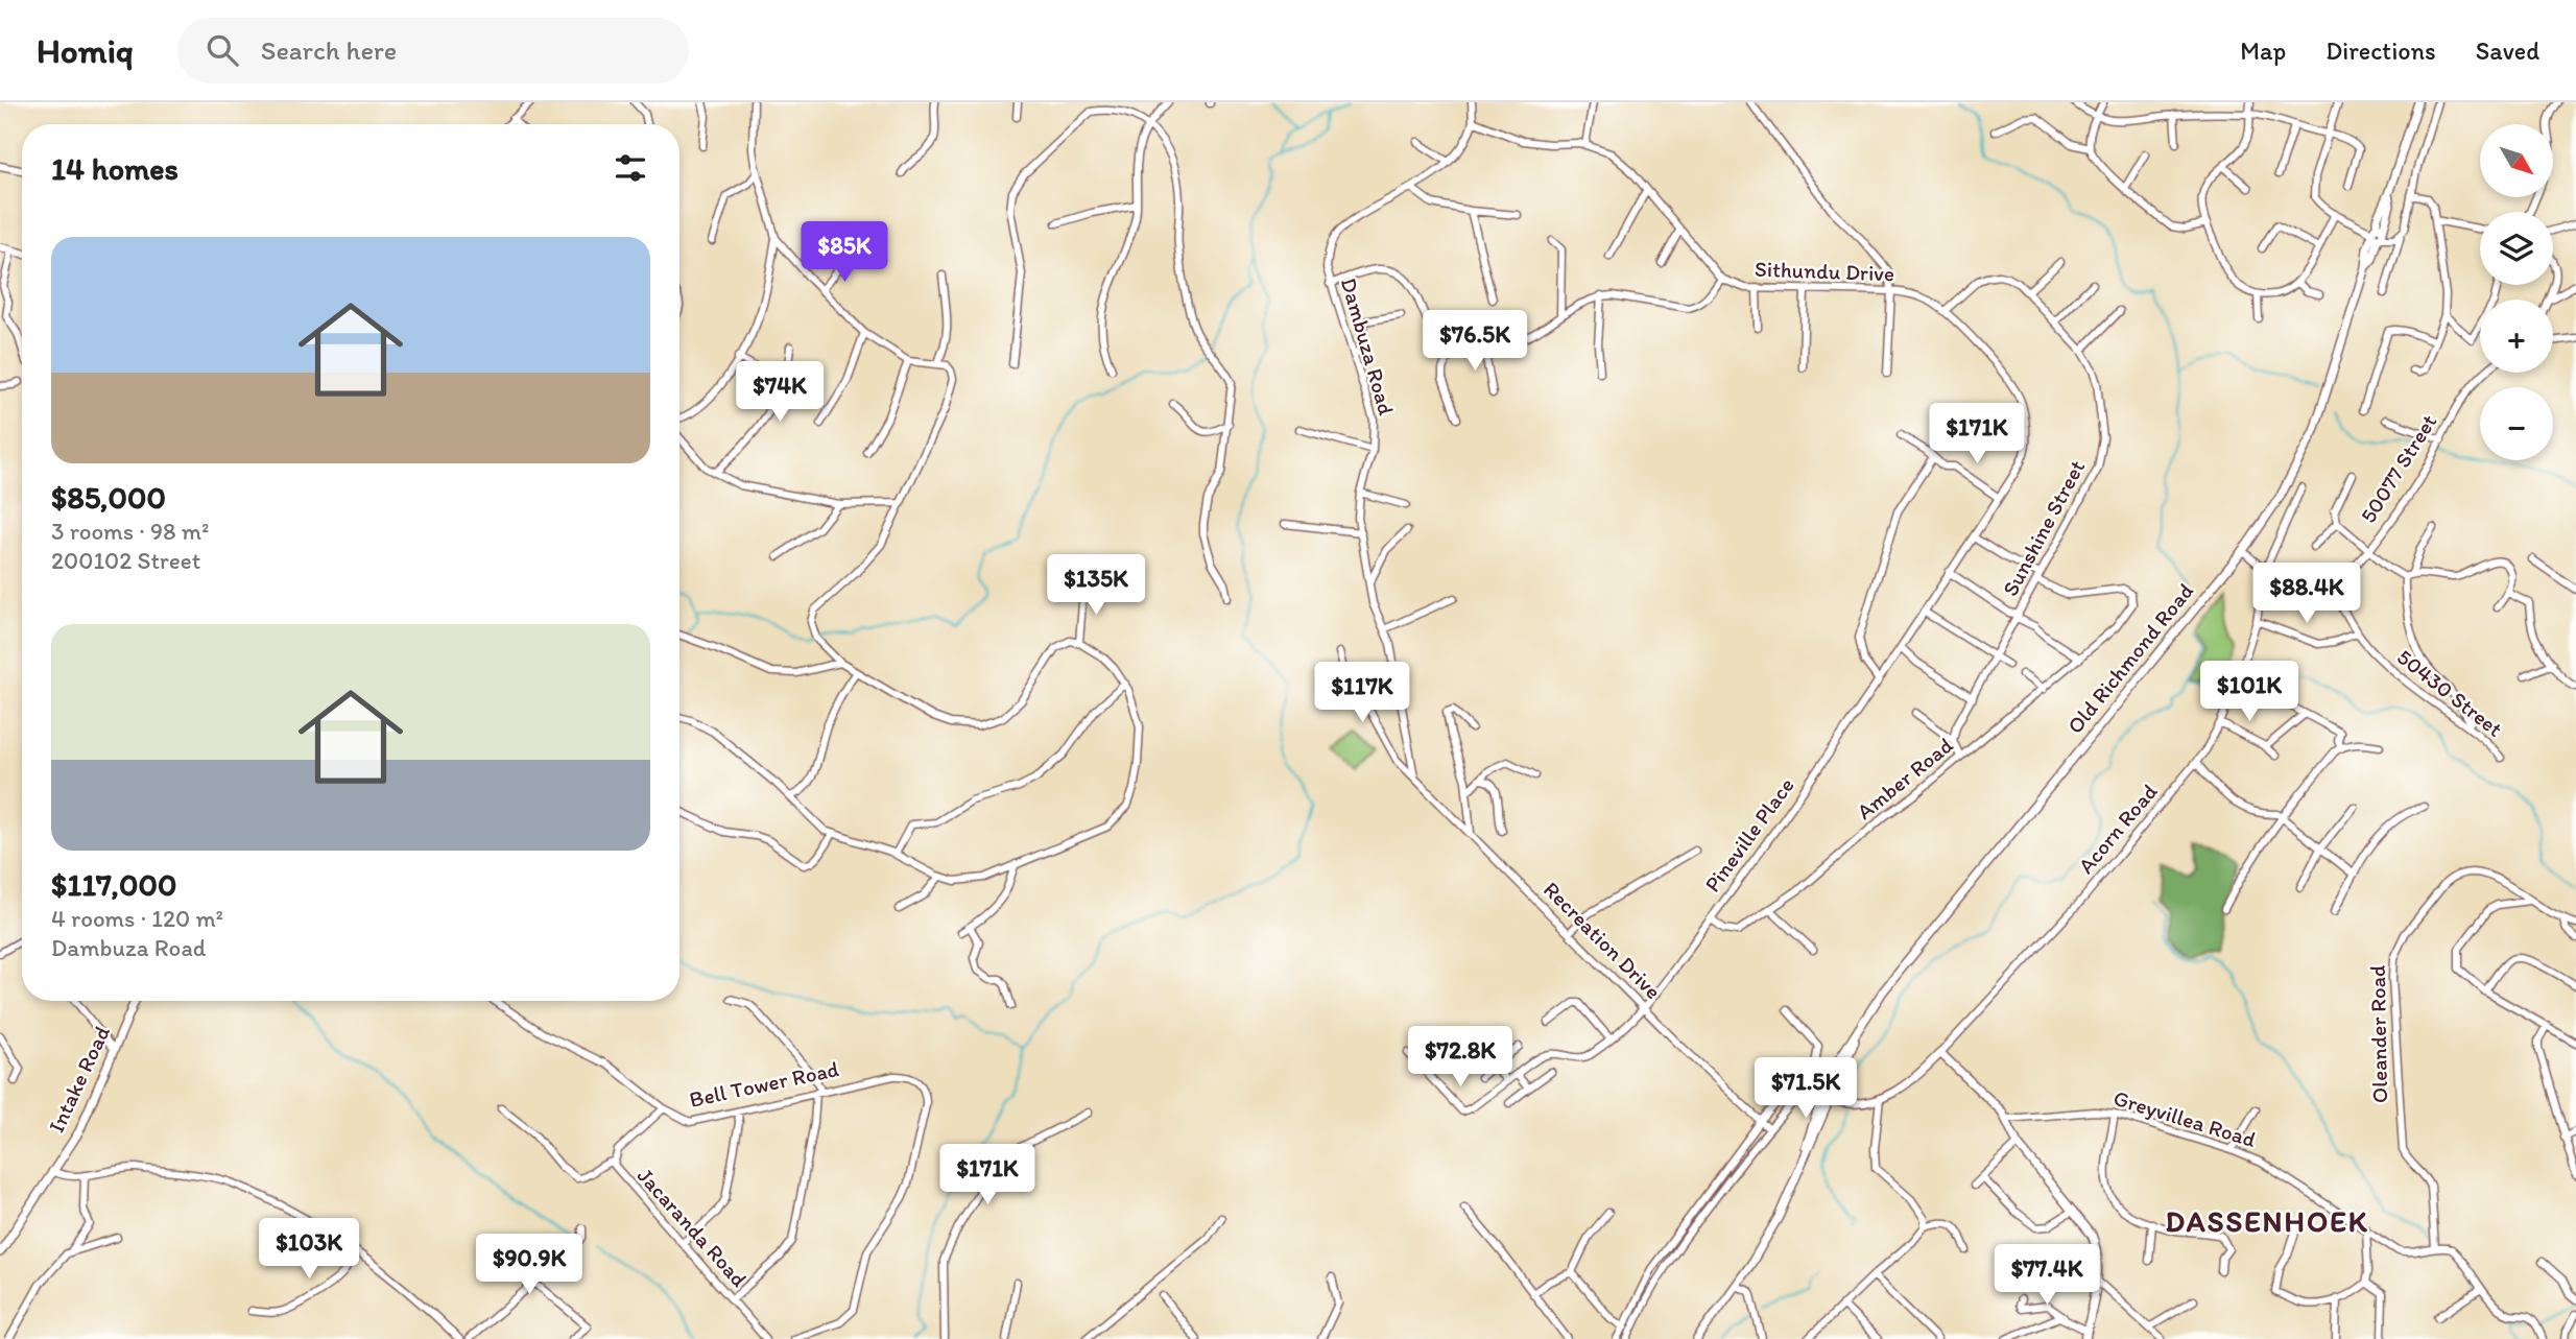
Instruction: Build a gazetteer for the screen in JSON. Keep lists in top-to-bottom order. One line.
{"streets":{"street":["Sithundu Drive","Dambuza Road","50077 Street","Sunshine Street","Old Richmond Road","50430 Street","Amber Road","Acorn Road","Pineville Place","Recreation Drive","Oleander Road","Intake Road","Bell Tower Road","Greyvillea Road","Jacaranda Road"]},"crossings":[["Sithundu Drive","Dambuza Road"],["Sithundu Drive","Sunshine Street"],["Sithundu Drive","Pineville Place"],["Dambuza Road","Recreation Drive"],["50077 Street","50430 Street"],["Sunshine Street","Amber Road"],["Old Richmond Road","Acorn Road"],["Amber Road","Pineville Place"],["Pineville Place","Recreation Drive"],["Oleander Road","Greyvillea Road"],["Bell Tower Road","Jacaranda Road"]],"districts":["DASSENHOEK"],"north":"bottom right","page":{"header":"Homiq","search":"Search here","nav":["Map","Directions","Saved"],"map_buttons":["+","−"],"heading":"14 homes","list":[{"name":"$85,000","note":"3 rooms · 98 m² · 200102 Street"},{"name":"$117,000","note":"4 rooms · 120 m² · Dambuza Road"}],"price":["$85K","$76.5K","$74K","$171K","$135K","$88.4K","$101K","$117K","$72.8K","$71.5K","$171K","$103K","$90.9K","$77.4K"]}}
